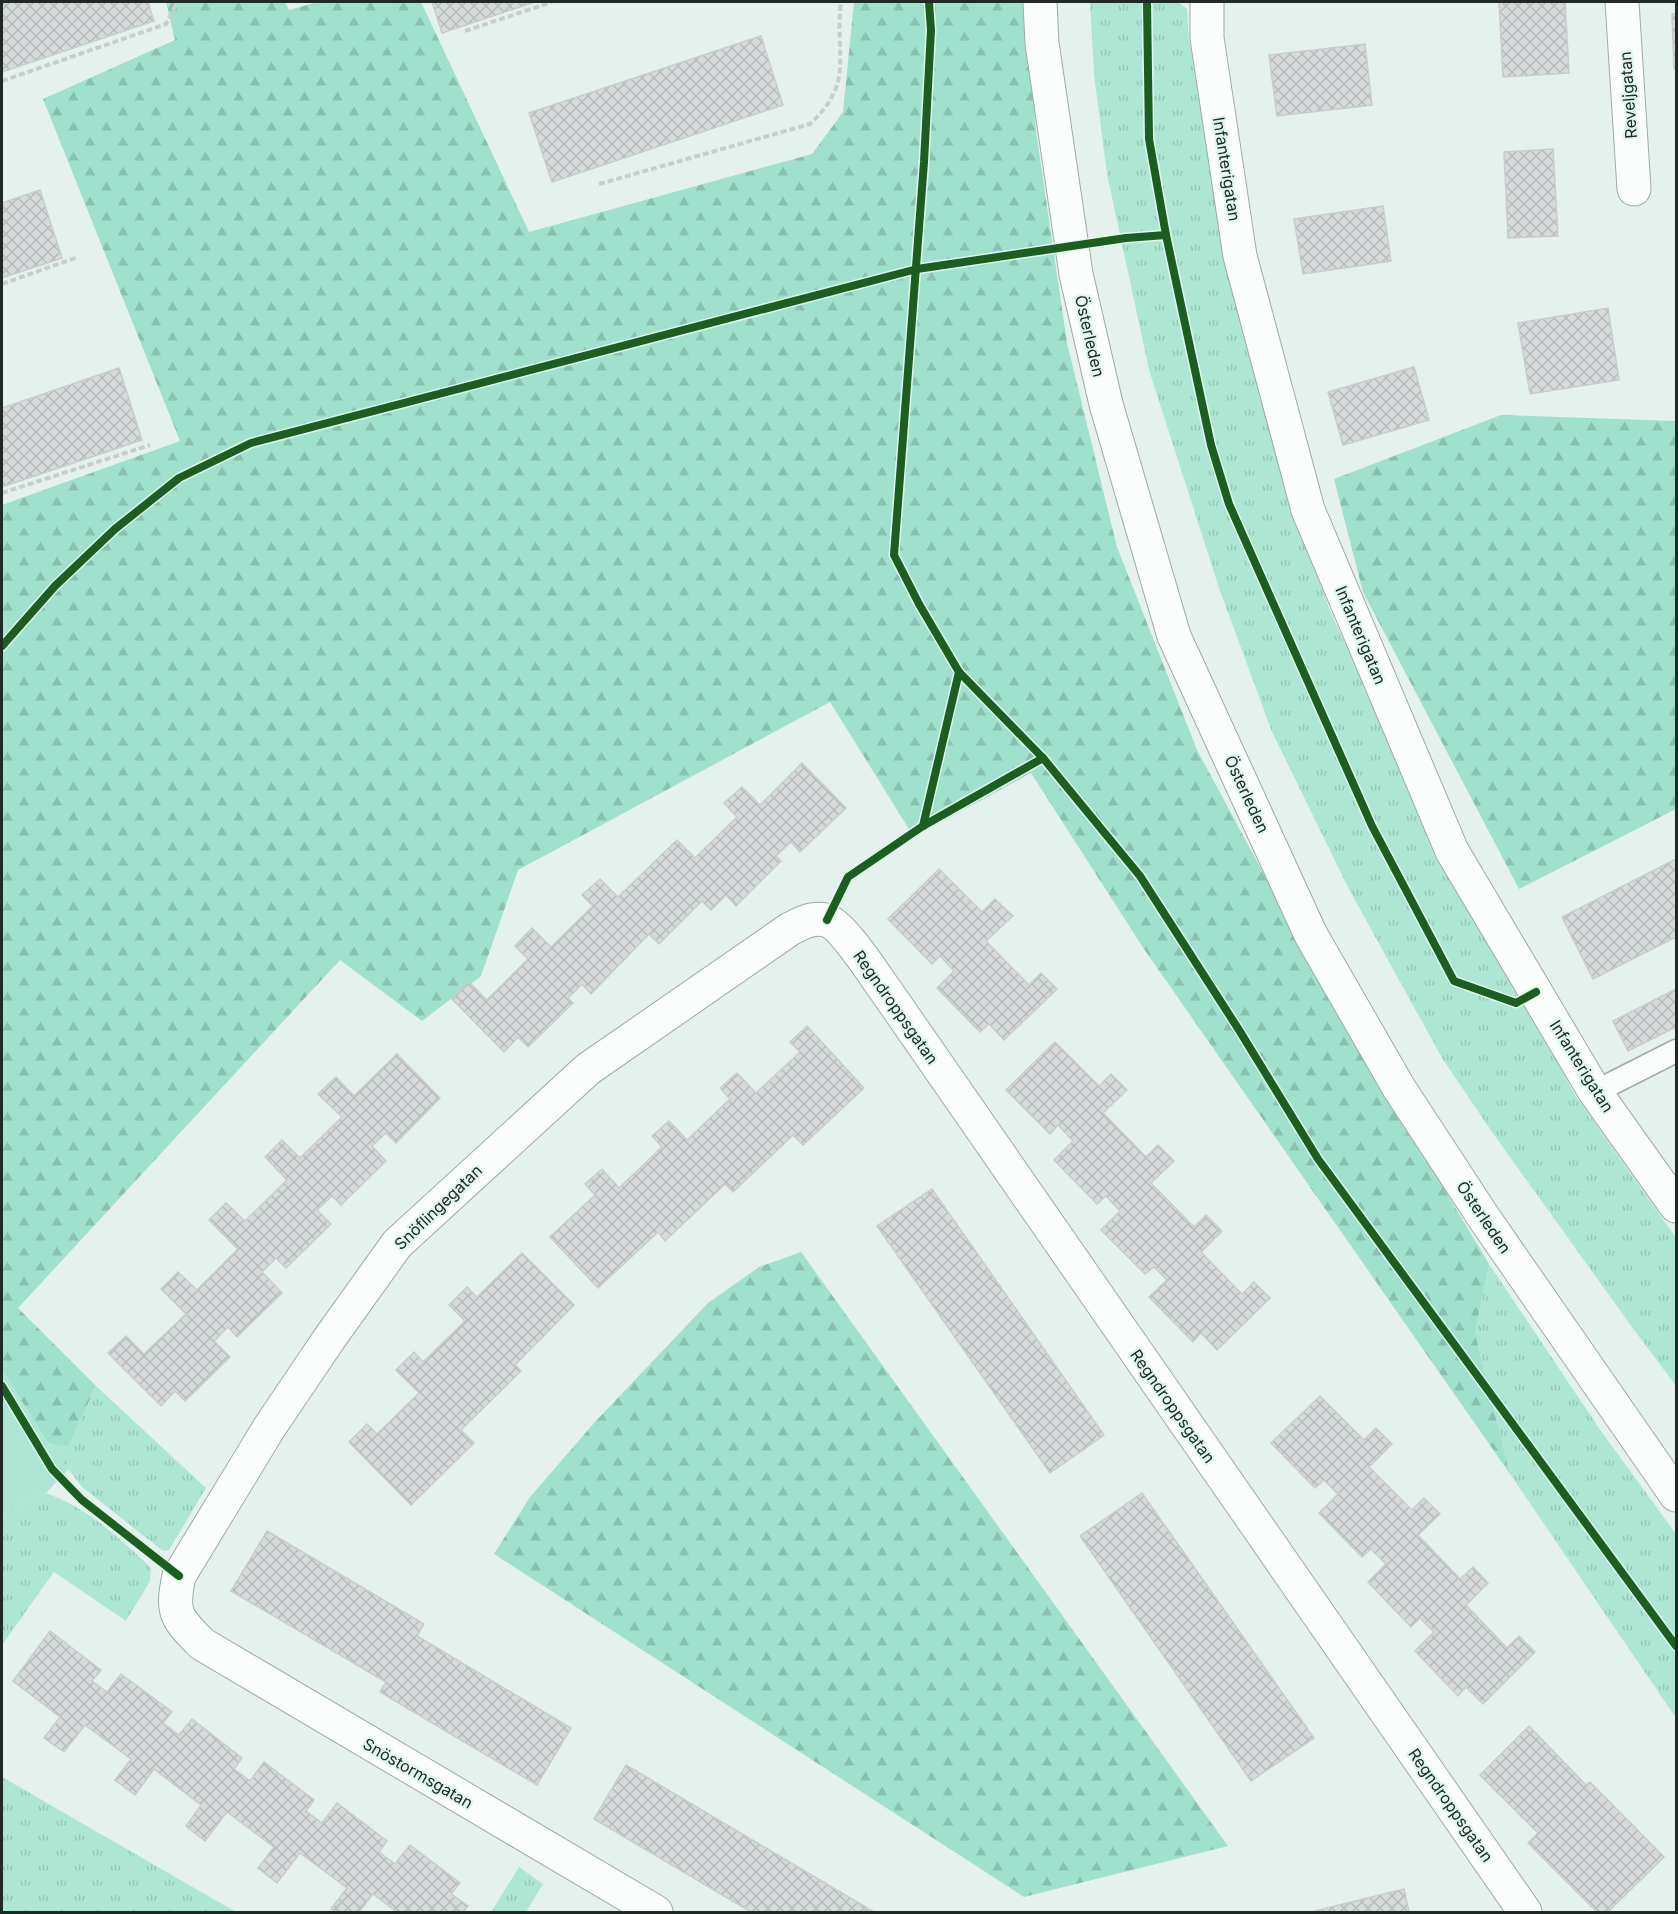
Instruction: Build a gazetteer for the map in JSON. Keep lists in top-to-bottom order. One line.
{"streets":{"street":["Reveljgatan","Infanterigatan","Österleden","Regndroppsgatan","Snöflingegatan","Snöstormsgatan"]},"crossings":[["Regndroppsgatan","Snöflingegatan"],["Snöflingegatan","Snöstormsgatan"]]}
